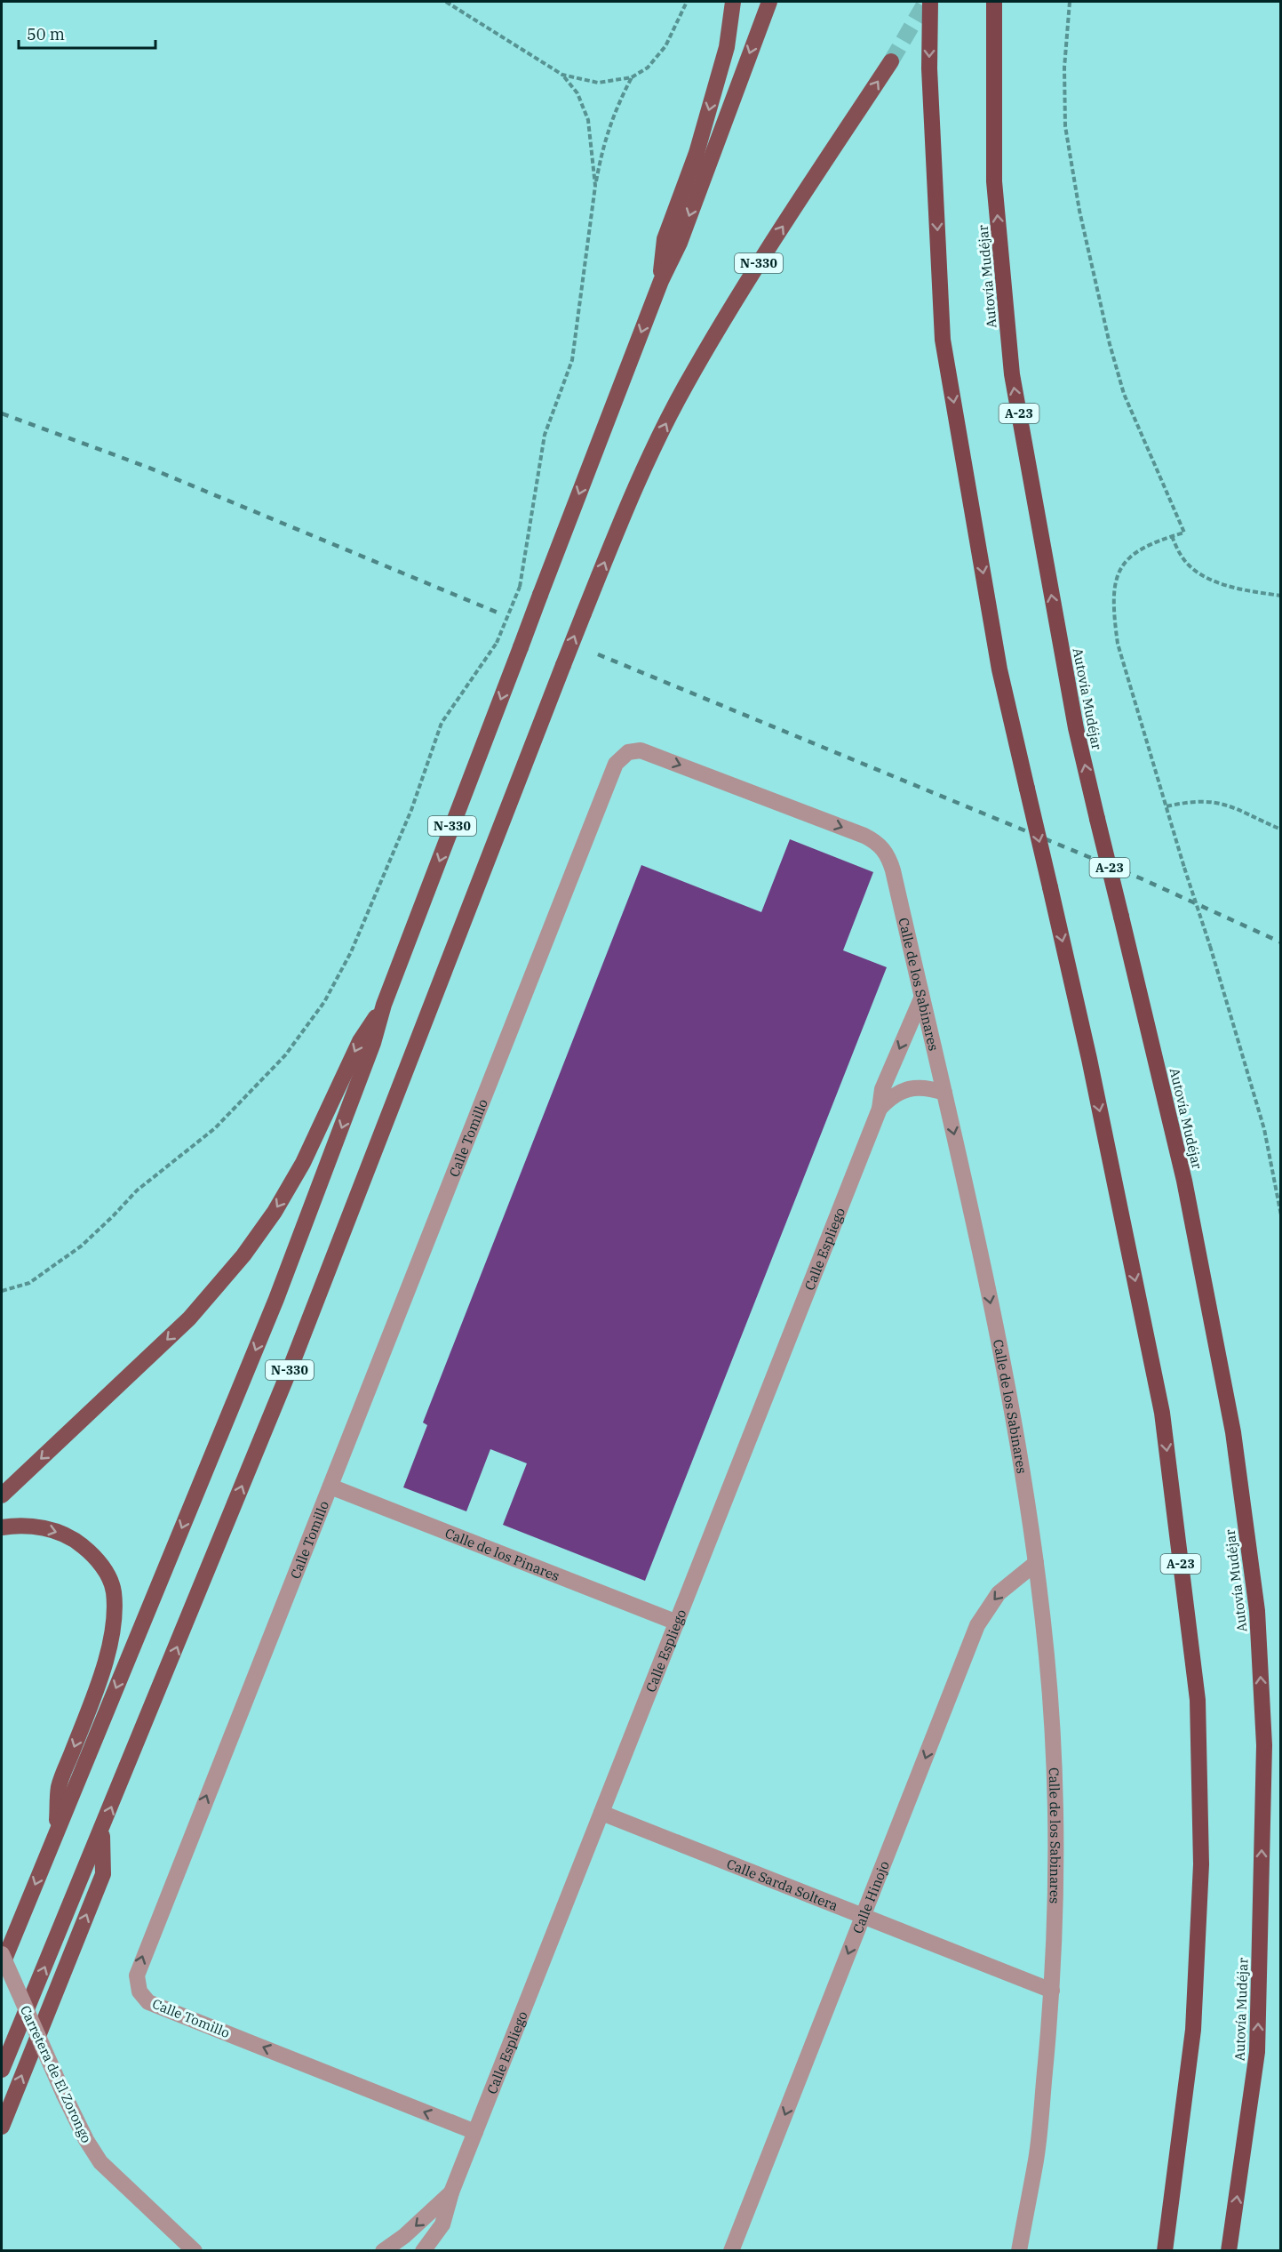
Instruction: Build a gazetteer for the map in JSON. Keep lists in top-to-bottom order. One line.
{"streets":{"highway":["N-330","Autovía Mudéjar","A-23"],"street":["Calle de los Sabinares","Calle Tomillo","Calle Espliego","Calle de los Pinares","Calle Sarda Soltera","Calle Hinojo","Carretera de El Zorongo"]},"crossings":[["Calle de los Sabinares","Calle Tomillo"],["Calle de los Sabinares","Calle Espliego"],["Calle de los Sabinares","Calle Sarda Soltera"],["Calle de los Sabinares","Calle Hinojo"],["Calle Tomillo","Calle Espliego"],["Calle Tomillo","Calle de los Pinares"],["Calle Espliego","Calle de los Pinares"],["Calle Espliego","Calle Sarda Soltera"],["Calle Sarda Soltera","Calle Hinojo"]],"one_way":["Calle de los Sabinares","Calle Hinojo"],"scale_bar":"50 m"}
